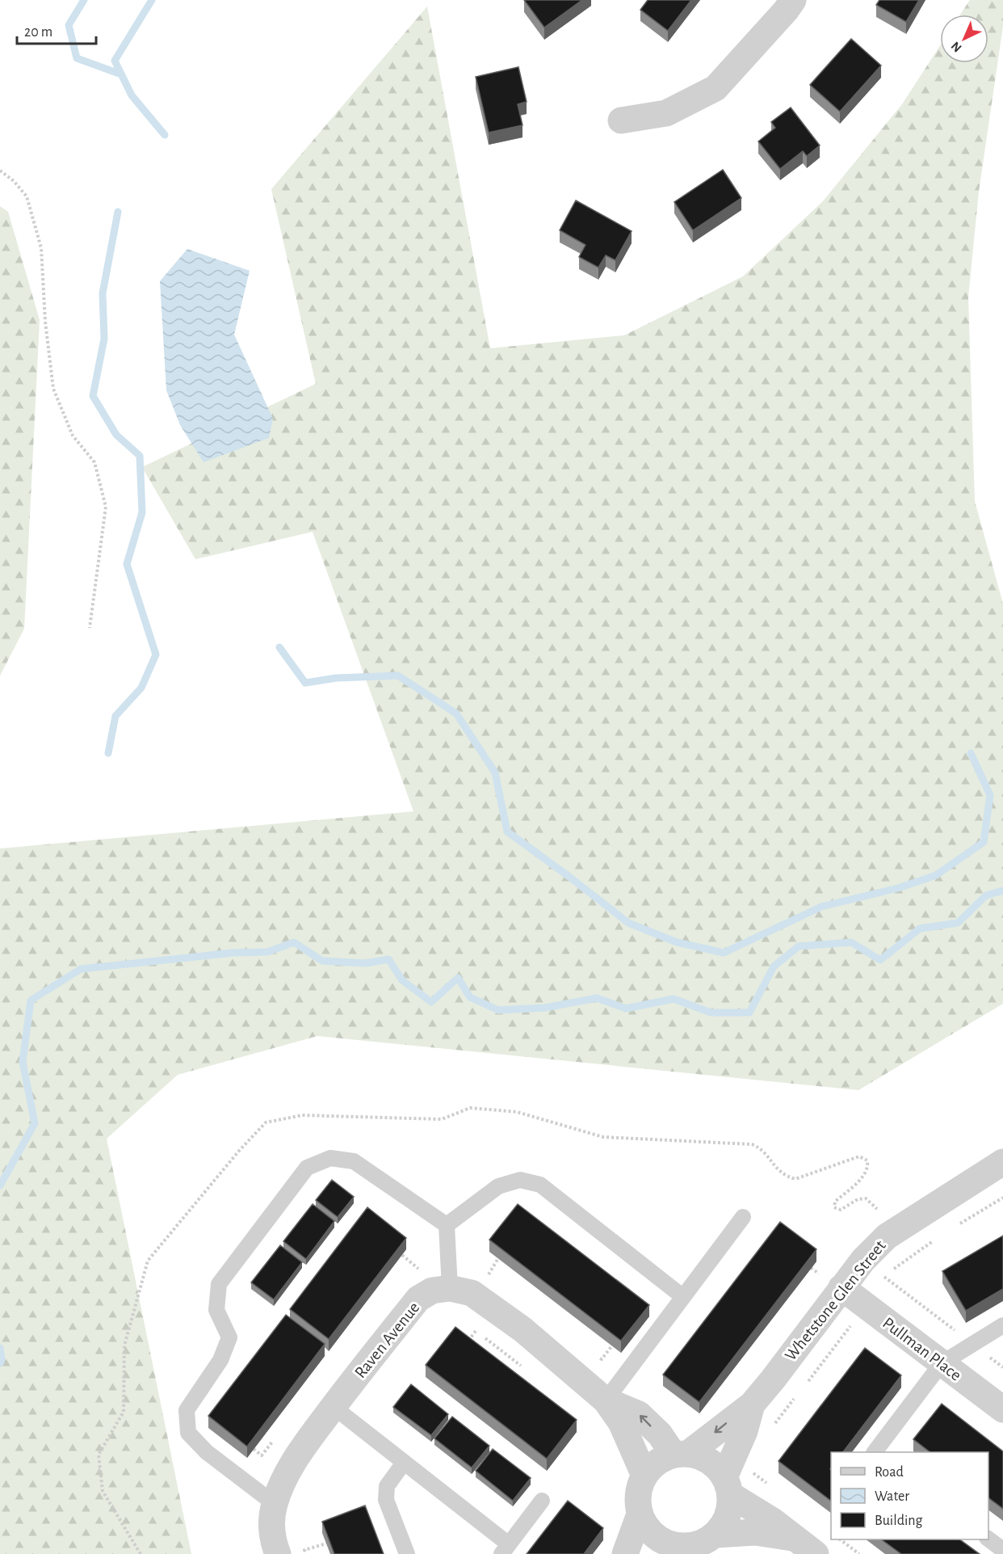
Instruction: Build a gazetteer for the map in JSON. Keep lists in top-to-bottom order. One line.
{"streets":{"street":["Whetstone Glen Street","Raven Avenue","Pullman Place"]},"crossings":[["Whetstone Glen Street","Raven Avenue"],["Whetstone Glen Street","Pullman Place"]],"legend":["Road","Water","Building"],"scale_bar":"20 m","north":"bottom left"}
